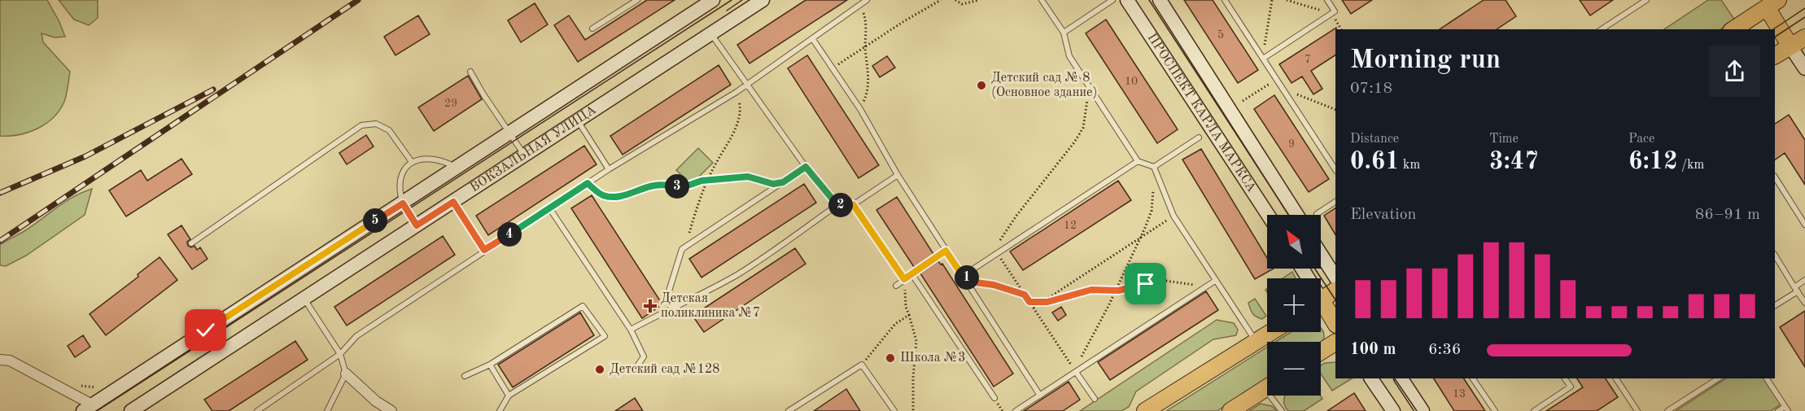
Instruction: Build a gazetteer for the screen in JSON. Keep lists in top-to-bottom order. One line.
{"streets":{"main road":["ПРОСПЕКТ КАРЛА МАРКСА","ВОКЗАЛЬНАЯ УЛИЦА"]},"places":{"other":["Детский сад № 8 (Основное здание)","Школа №3","Детский сад №128"],"health":["Детская поликлиника №7"]},"house_numbers":["5","7","10","29","9","12","13"],"north":"top left","page":{"heading":["Morning run","07:18"],"stats":[["Distance","0.61 km"],["Time","3:47"],["Pace","6:12 /km"]],"pins":["3","2","5","4","1"],"chart":["Elevation","86–91 m"],"map_buttons":["+","−"],"list":[{"name":"100 m","note":"6:36"}]}}
